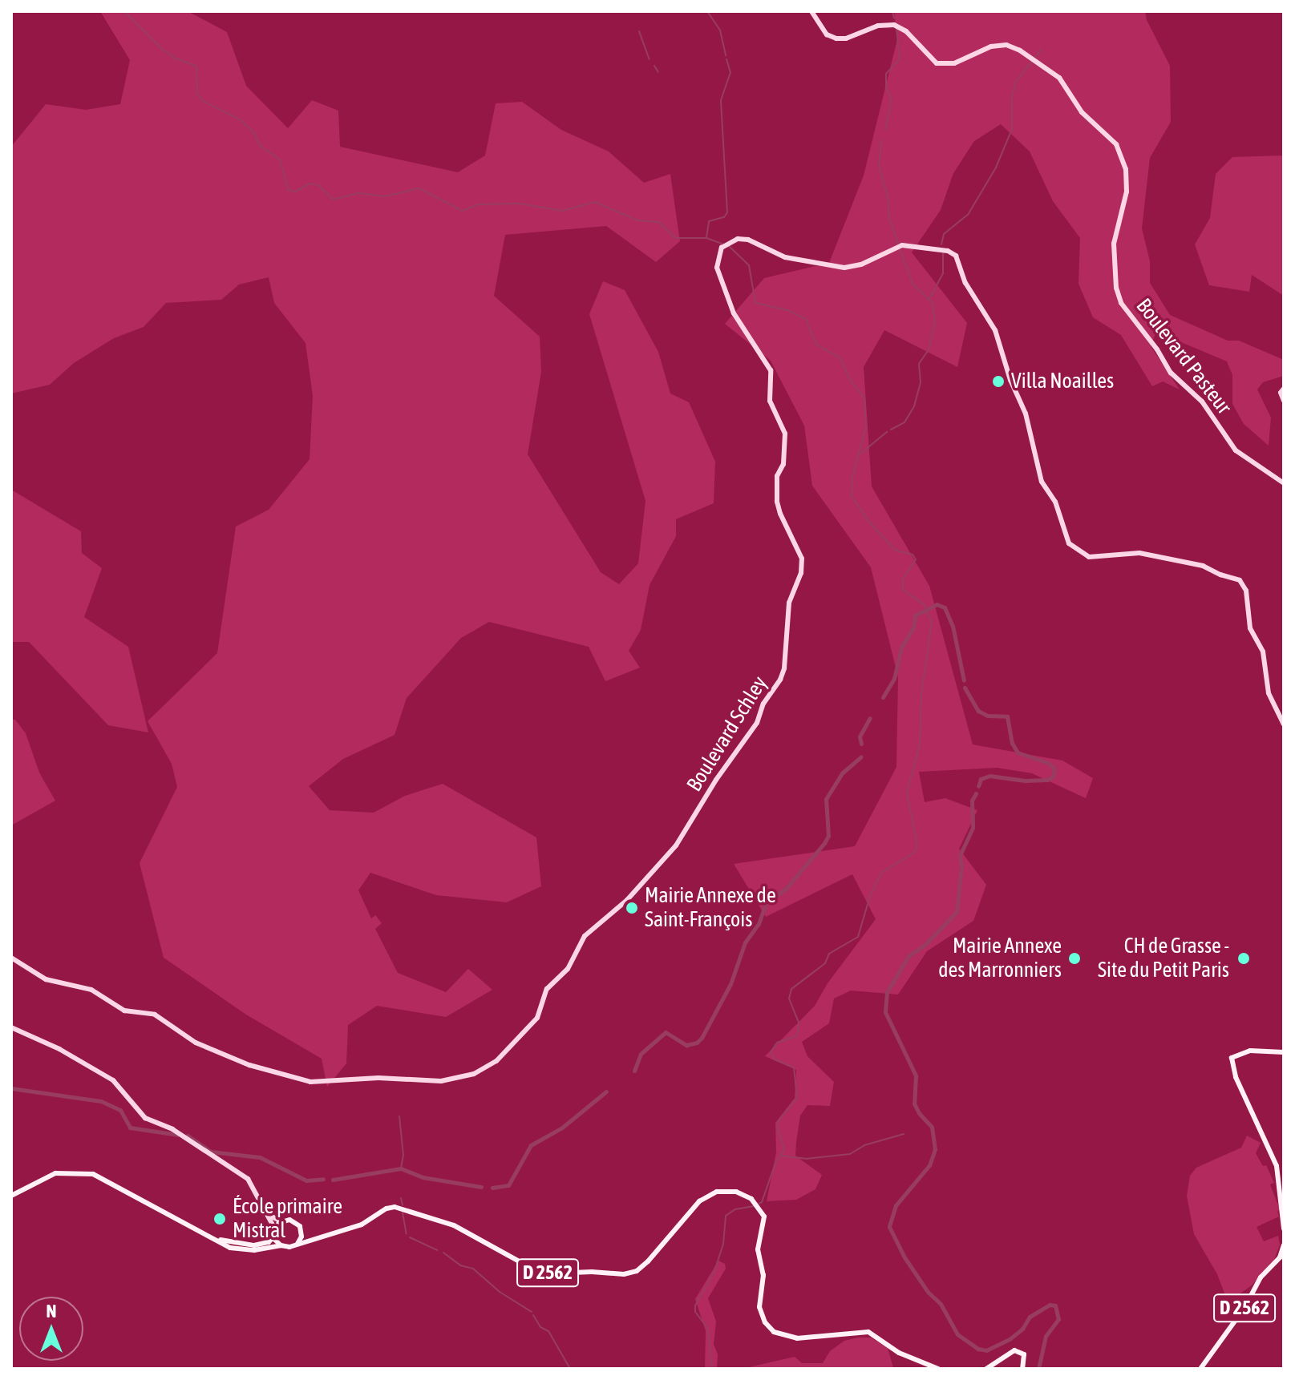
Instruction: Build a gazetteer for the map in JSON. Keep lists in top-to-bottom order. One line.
{"streets":{"main road":["Boulevard Pasteur","Boulevard Schley","D 2562"]},"places":["Villa Noailles","Mairie Annexe de Saint-François","Mairie Annexe des Marronniers","CH de Grasse - Site du Petit Paris","École primaire Mistral"],"north":"top"}
